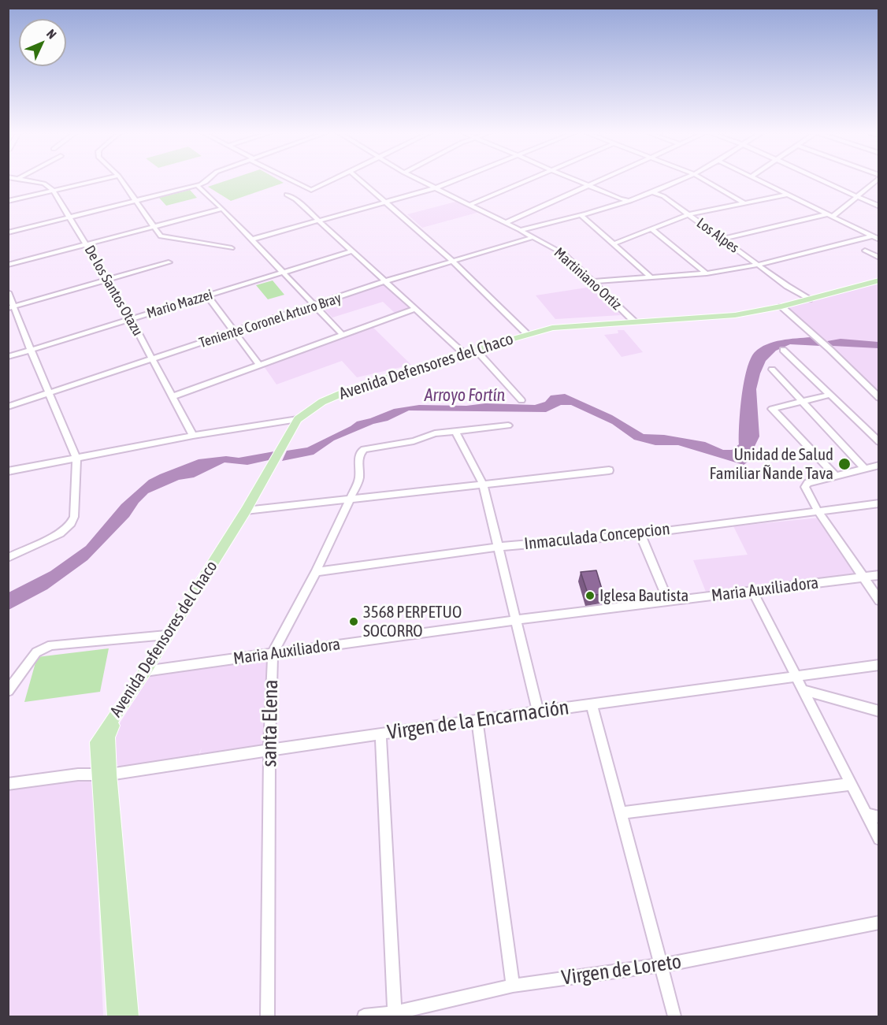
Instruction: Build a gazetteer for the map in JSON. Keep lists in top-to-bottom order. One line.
{"streets":{"main road":["Avenida Defensores del Chaco"],"street":["Los Alpes","Martiniano Ortiz","De los Santos Otazu","Mario Mazzei","Teniente Coronel Arturo Bray","Inmaculada Concepcion","Maria Auxiliadora","Virgen de la Encarnación","santa Elena","Virgen de Loreto"]},"crossings":[["Los Alpes","Avenida Defensores del Chaco"],["Martiniano Ortiz","Teniente Coronel Arturo Bray"],["Martiniano Ortiz","Avenida Defensores del Chaco"],["De los Santos Otazu","Mario Mazzei"],["De los Santos Otazu","Teniente Coronel Arturo Bray"],["Avenida Defensores del Chaco","Maria Auxiliadora"],["Avenida Defensores del Chaco","Virgen de la Encarnación"],["Inmaculada Concepcion","santa Elena"],["Maria Auxiliadora","santa Elena"],["Virgen de la Encarnación","santa Elena"]],"water":["Arroyo Fortín"],"places":["Unidad de Salud Familiar Ñande Tava","Iglesa Bautista","3568 PERPETUO SOCORRO"],"north":"top right"}
